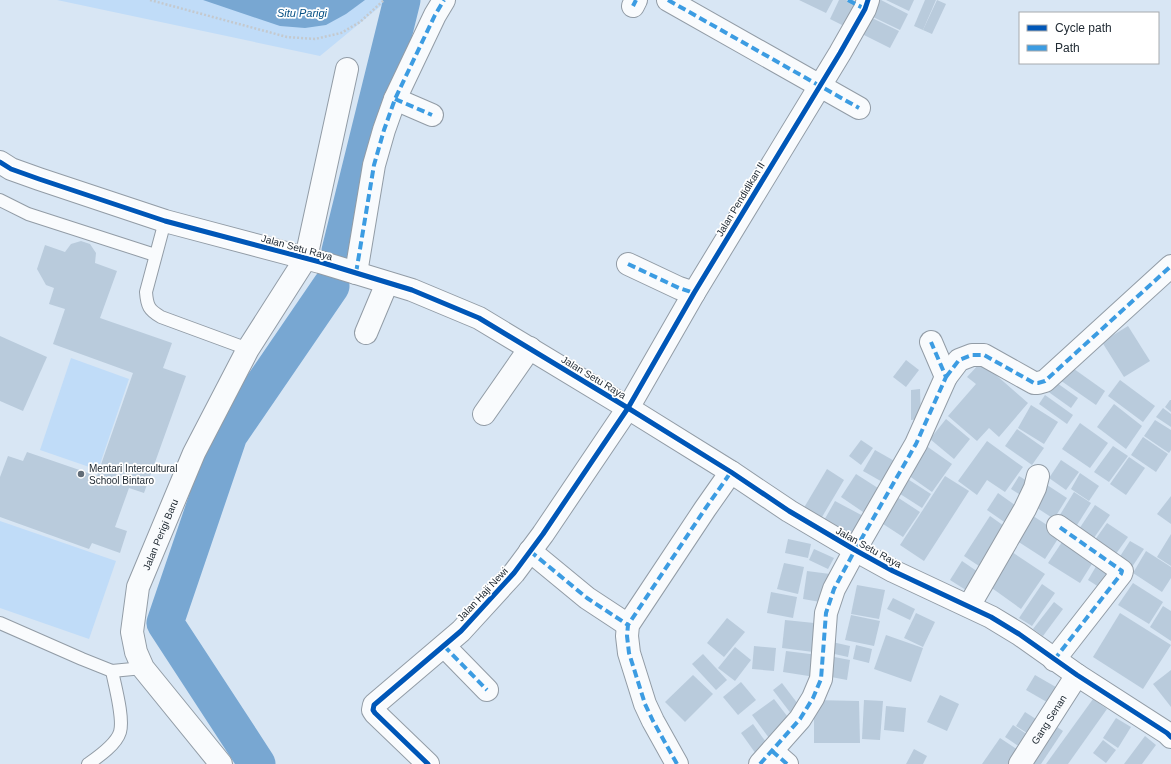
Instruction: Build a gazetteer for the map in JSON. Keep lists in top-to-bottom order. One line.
{"streets":{"street":["Jalan Pendidikan II","Jalan Setu Raya","Jalan Perigi Baru","Jalan Haji Newi","Gang Senan"]},"crossings":[["Jalan Pendidikan II","Jalan Setu Raya"],["Jalan Pendidikan II","Jalan Haji Newi"],["Jalan Setu Raya","Jalan Perigi Baru"],["Jalan Setu Raya","Jalan Haji Newi"],["Jalan Setu Raya","Gang Senan"]],"water":["Situ Parigi"],"places":["Mentari Intercultural School Bintaro"],"legend":["Cycle path","Path"]}
